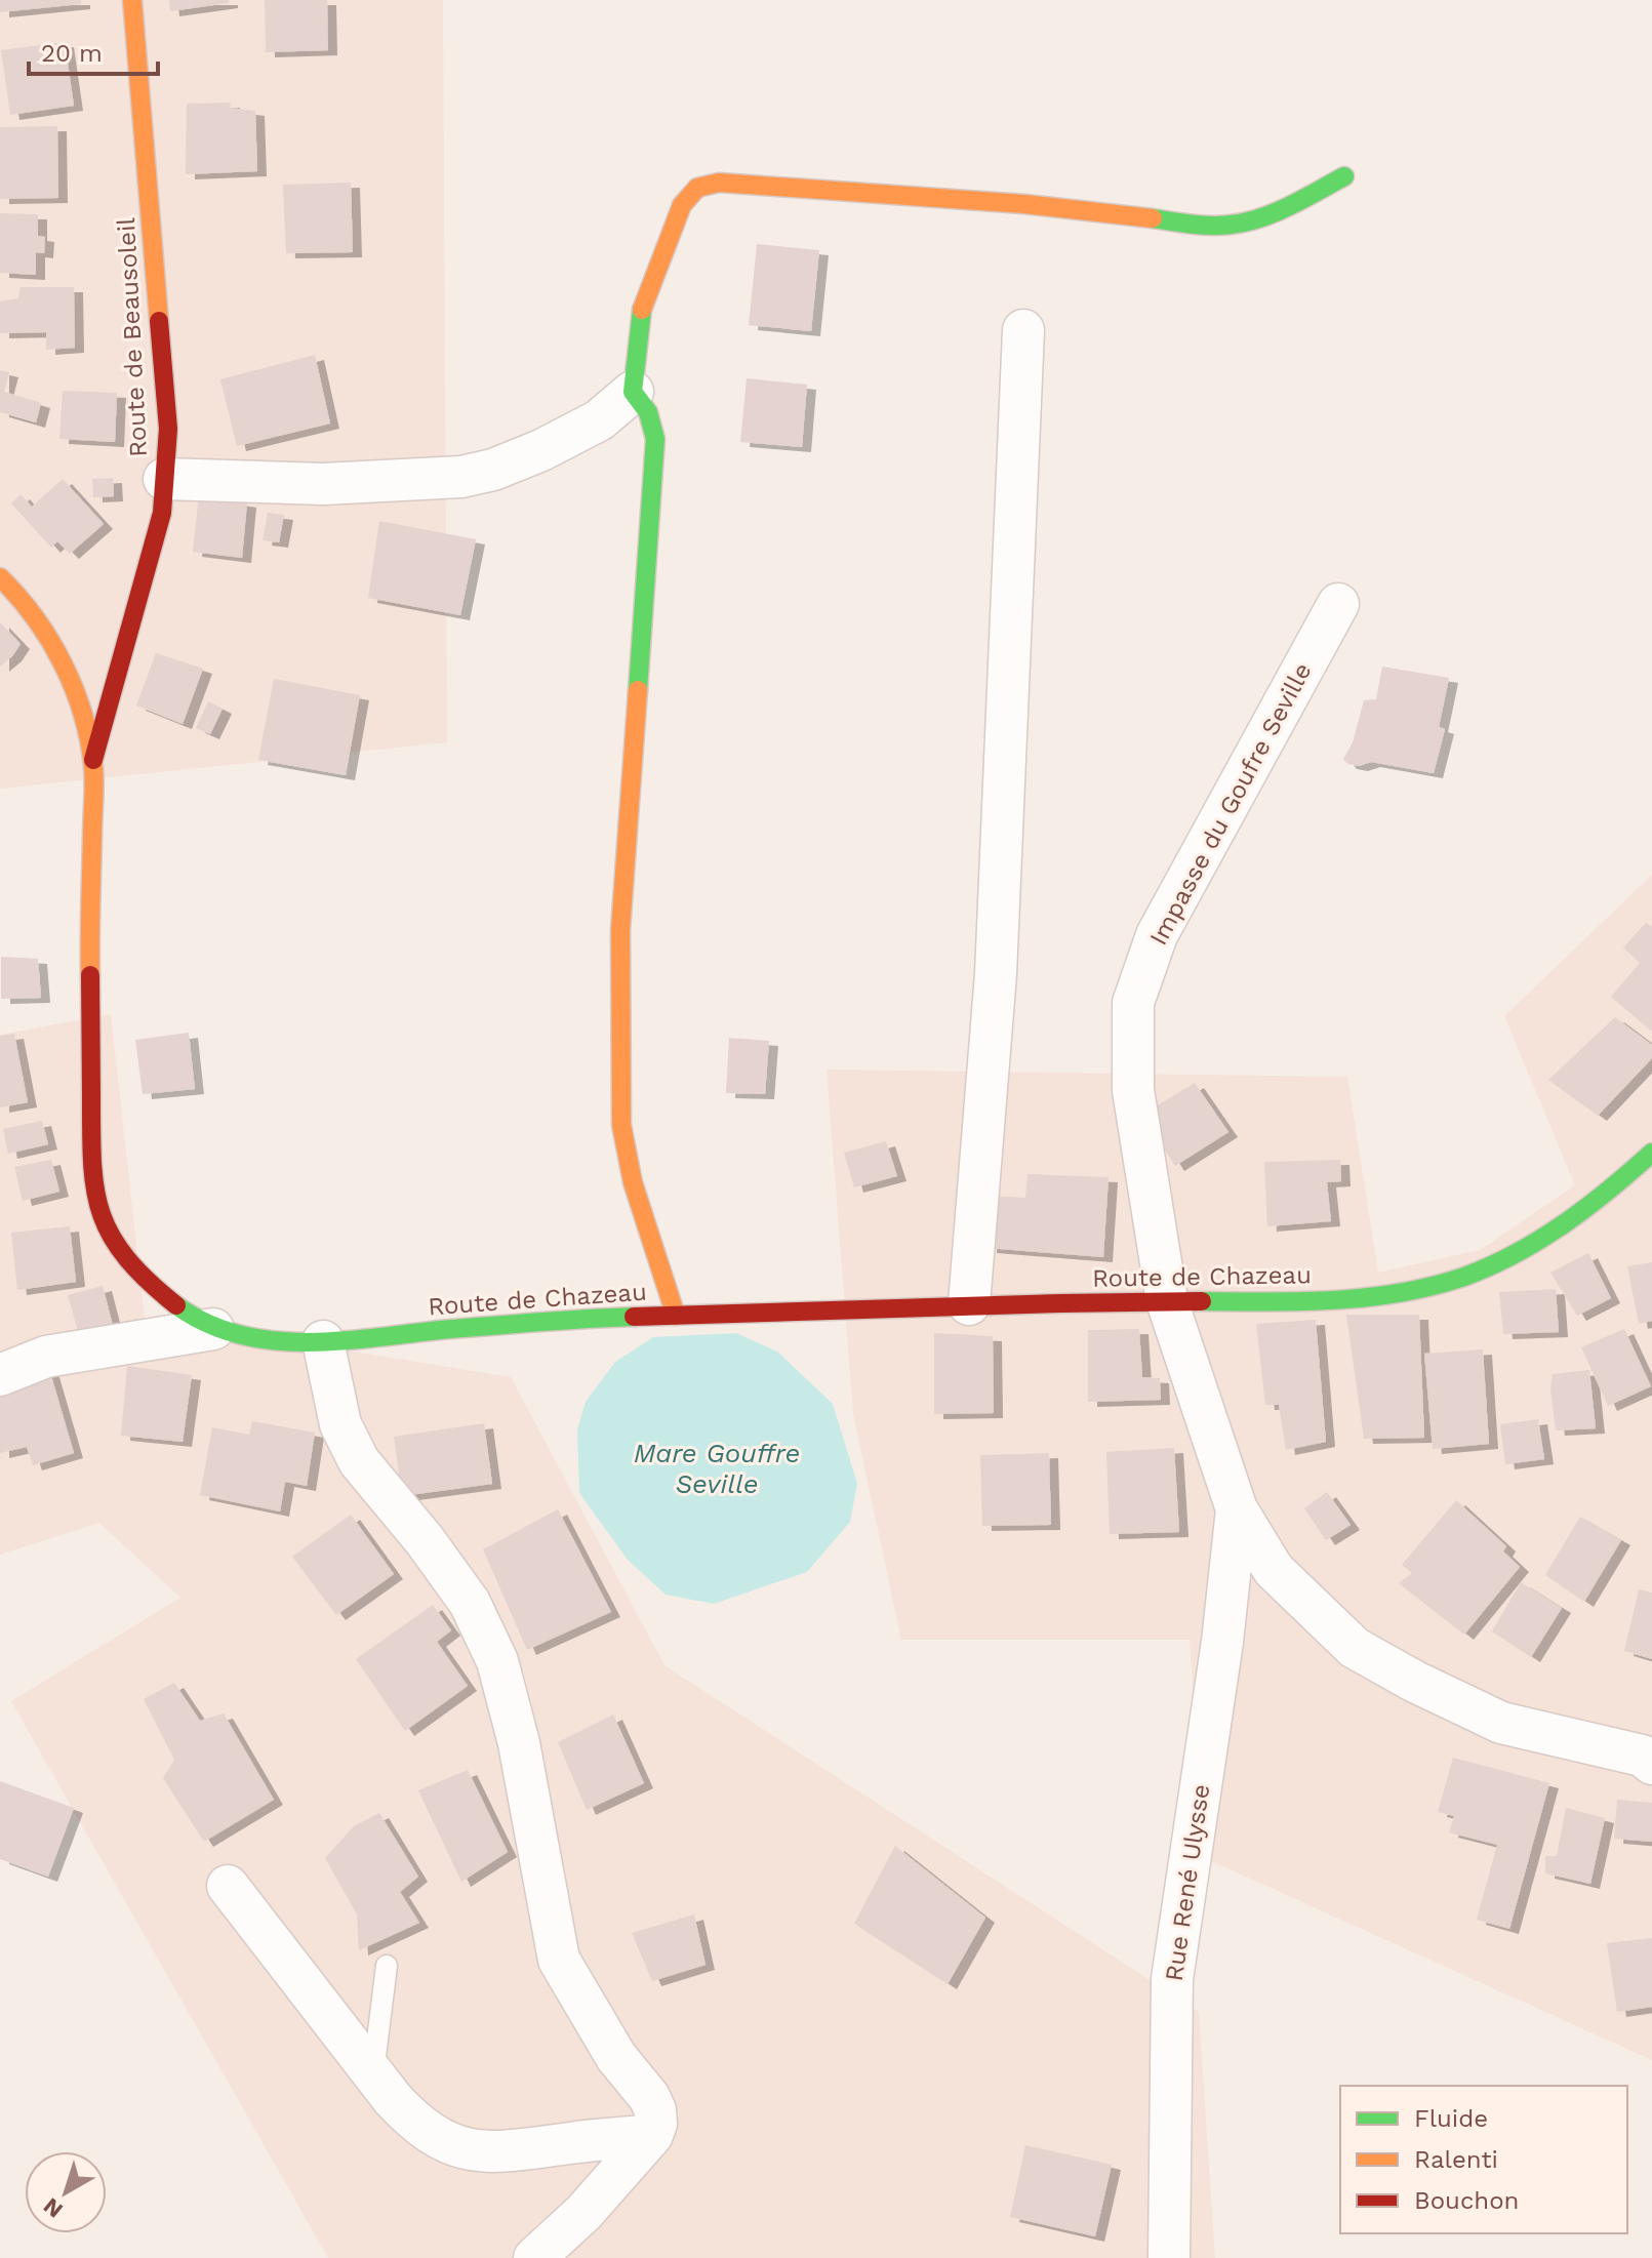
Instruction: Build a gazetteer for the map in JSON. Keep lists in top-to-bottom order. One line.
{"streets":{"street":["Route de Beausoleil","Impasse du Goufre Seville","Route de Chazeau","Rue René Ulysse"]},"crossings":[["Route de Beausoleil","Route de Chazeau"],["Impasse du Goufre Seville","Route de Chazeau"],["Impasse du Goufre Seville","Rue René Ulysse"]],"water":["Mare Gouffre Seville"],"legend":["Fluide","Ralenti","Bouchon"],"scale_bar":"20 m","north":"bottom left"}
